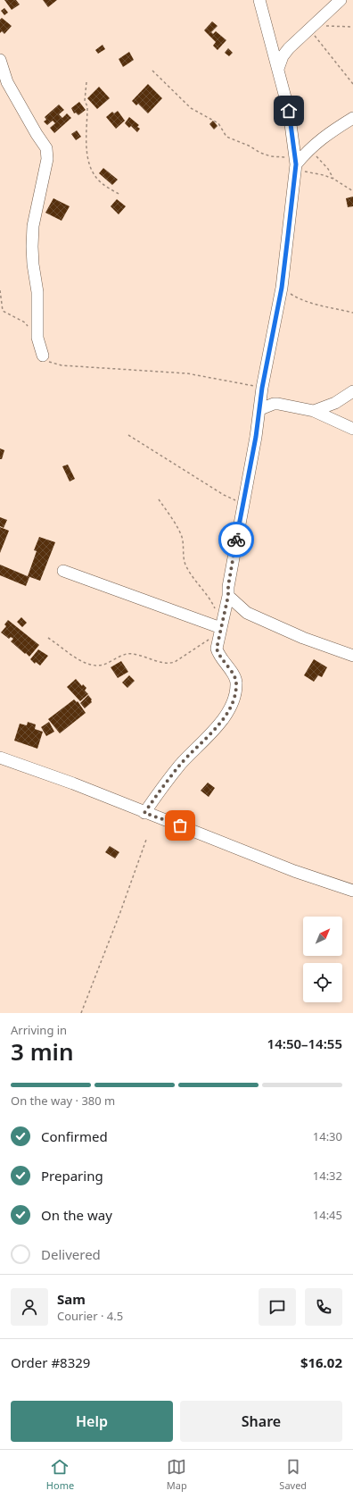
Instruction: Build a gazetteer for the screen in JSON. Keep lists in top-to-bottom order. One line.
{"north":"top right","page":{"heading":["3 min","Arriving in","14:50–14:55"],"panel":["Sam","Courier · 4.5","Order #8329","$16.02"],"bar":"On the way · 380 m","list":[["Confirmed","14:30"],["Preparing","14:32"],["On the way","14:45"],"Delivered"],"buttons":["Help","Share"],"tabs":["Home","Map","Saved"]}}
